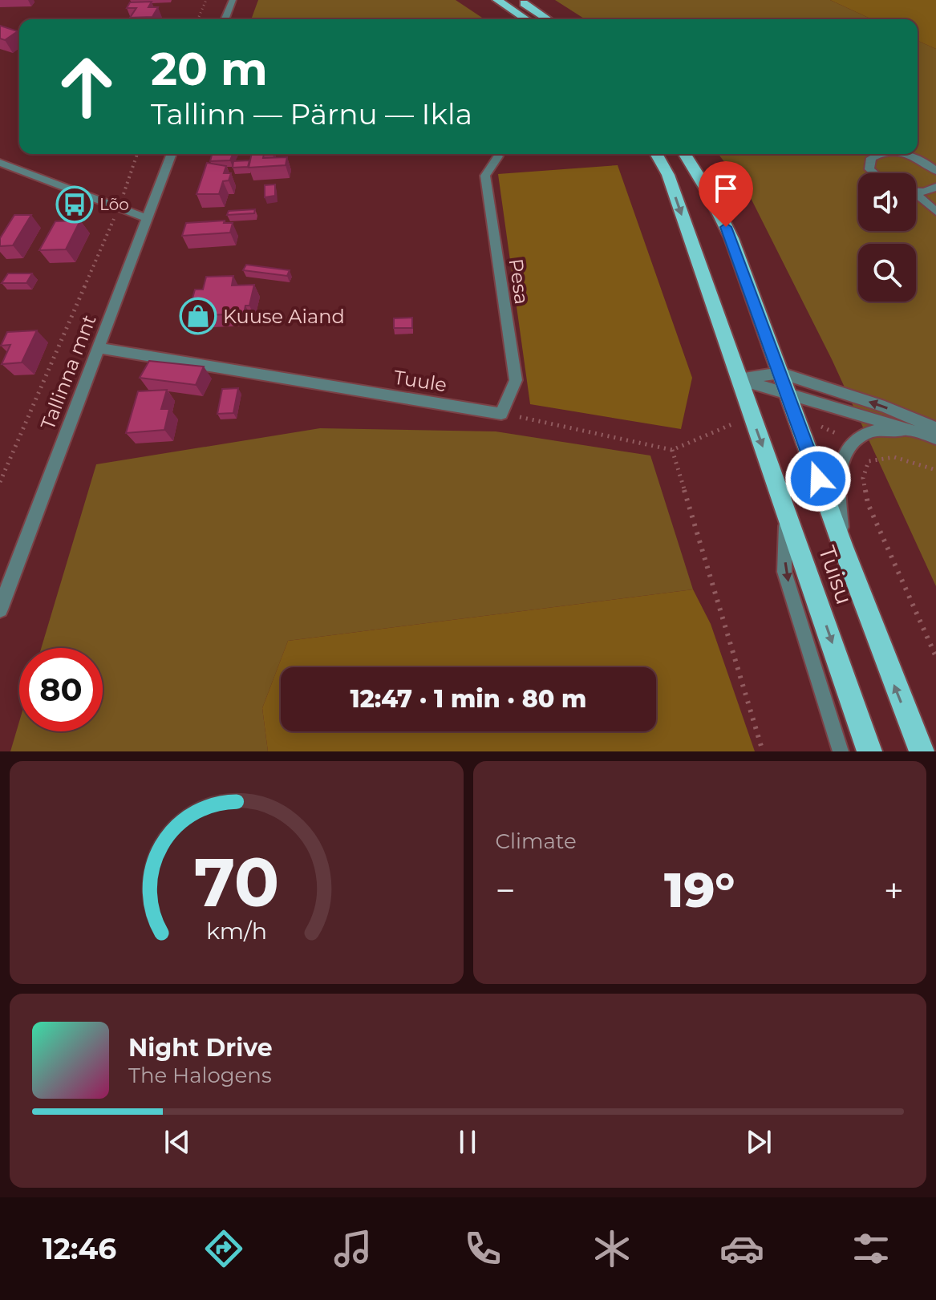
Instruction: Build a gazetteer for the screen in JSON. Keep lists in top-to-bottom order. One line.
{"streets":{"highway":["Tuisu"],"street":["Pesa","Tallinna mnt","Tuule"]},"crossings":[["Pesa","Tuule"],["Tallinna mnt","Tuule"]],"places":{"bus stop":["Lõo"],"shop":["Kuuse Aiand"]},"page":{"turn":["20 m","Tallinn — Pärnu — Ikla"],"limit":"80","trip":"12:47 · 1 min · 80 m","tile":"Climate","heat":["−","19°","+"],"song":["Night Drive","The Halogens"],"tabs":"12:46","gauge":["70","km/h"]}}
